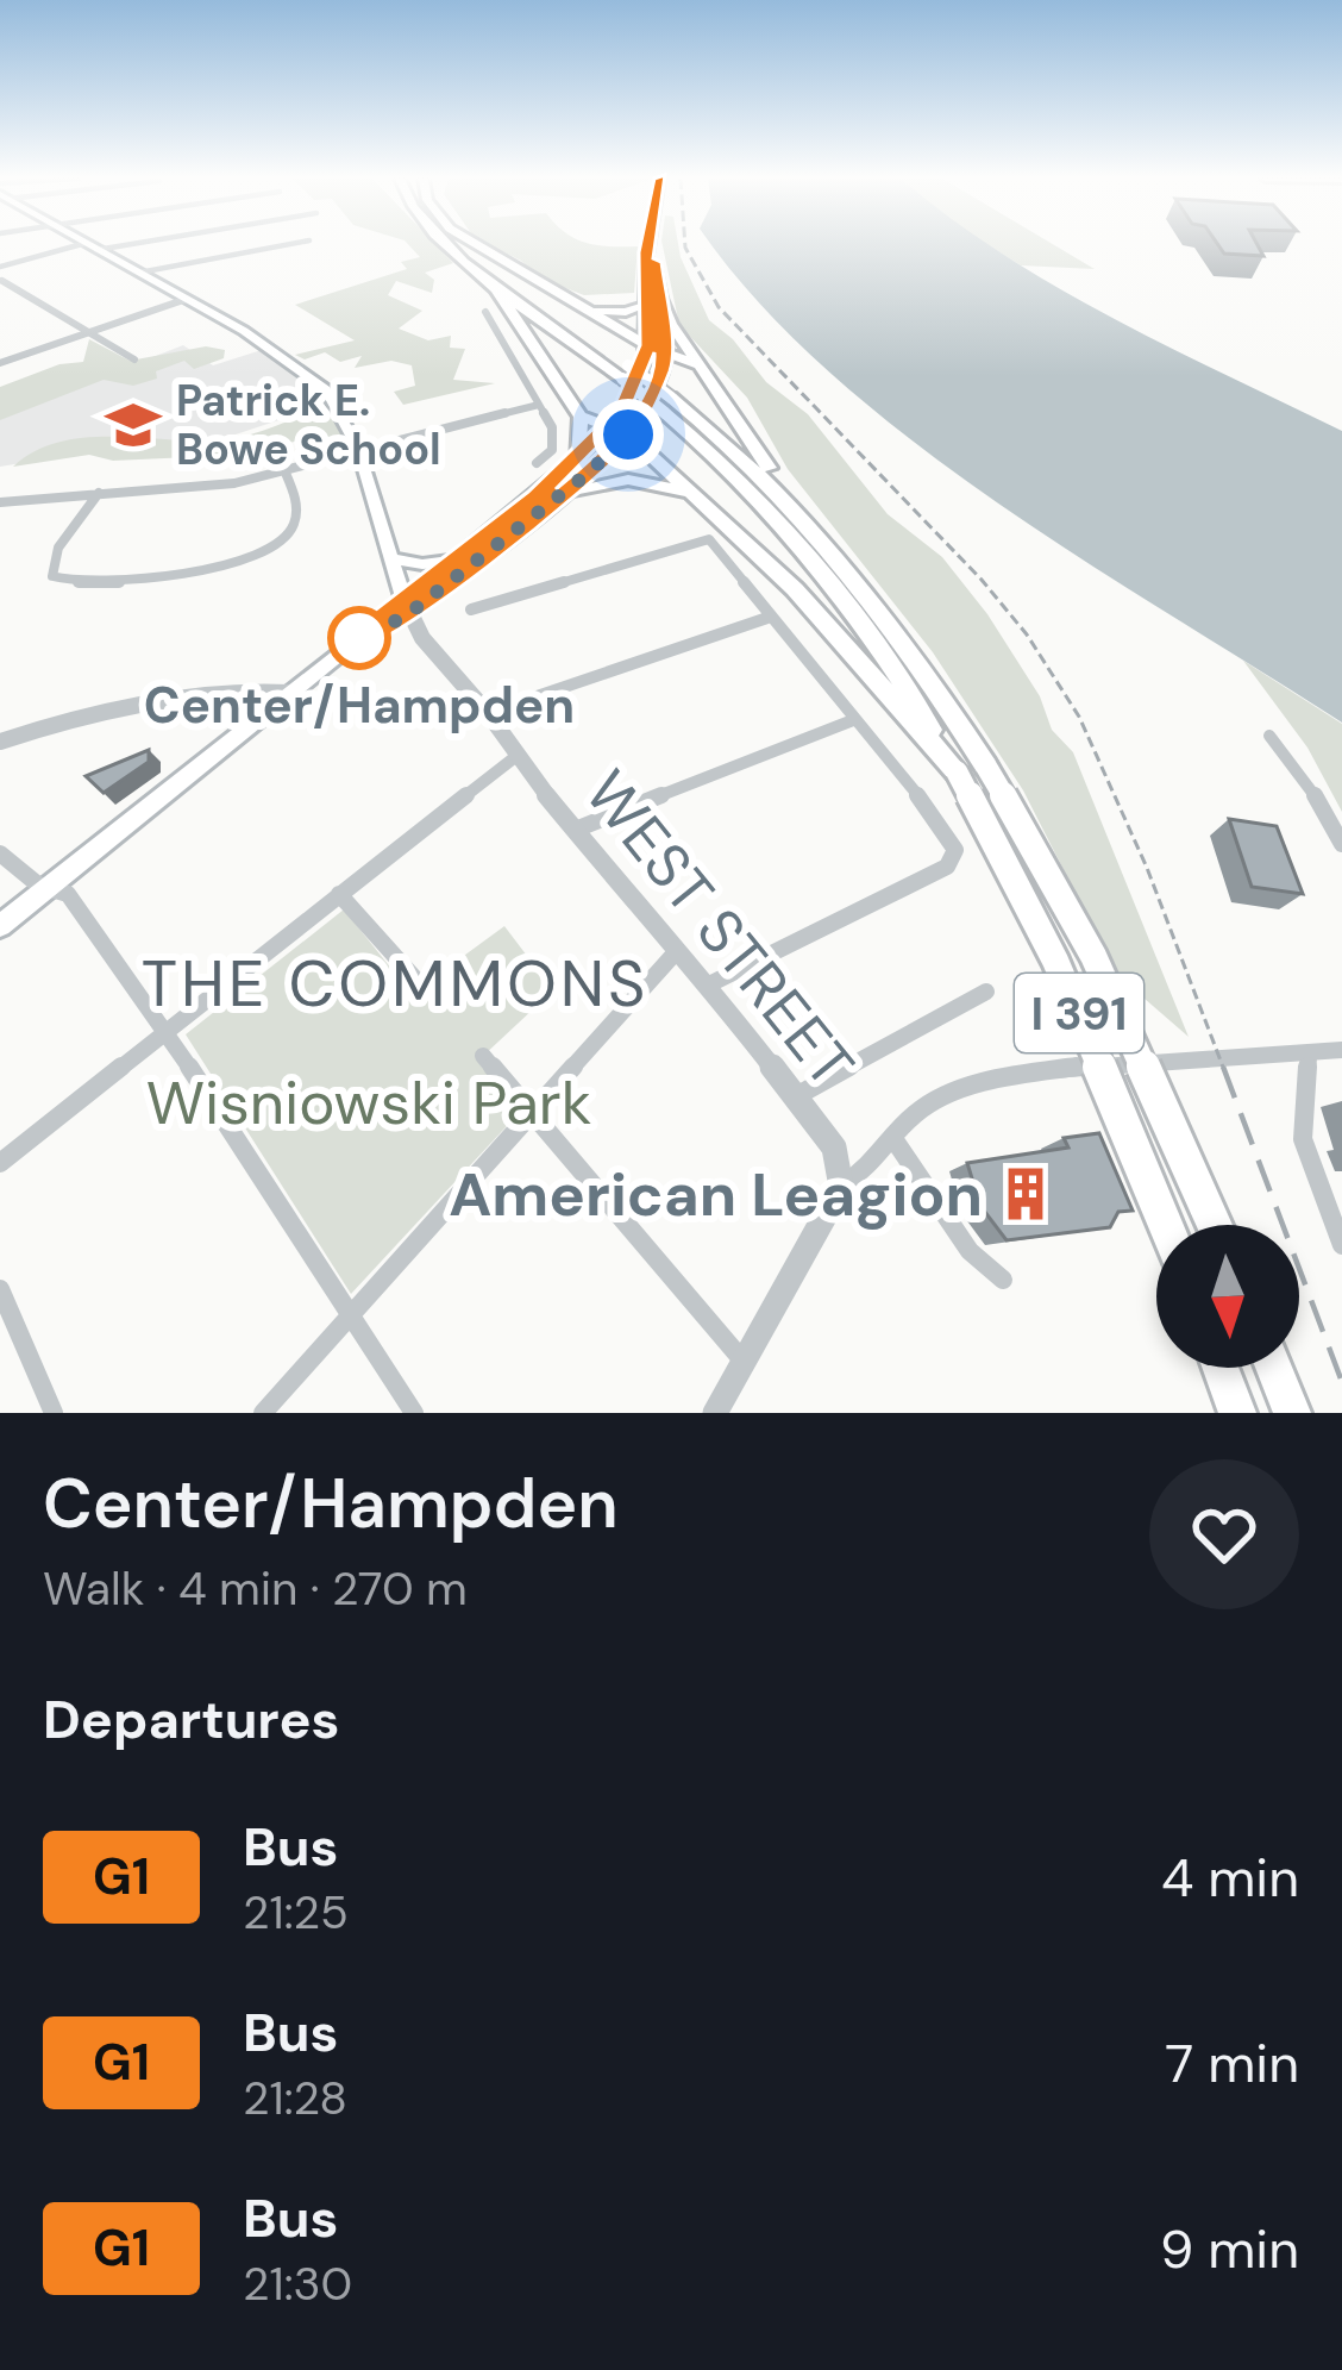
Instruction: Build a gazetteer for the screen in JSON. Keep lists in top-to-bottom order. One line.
{"streets":{"highway":["I 391"],"street":["WEST STREET"]},"districts":["THE COMMONS"],"parks":["Wisniowski Park"],"places":{"school or university":["Patrick E. Bowe School"],"other":["Center/Hampden"],"building":["American Leagion"]},"lines":["bus line G1"],"north":"bottom","page":{"heading":[["Center/Hampden","Walk · 4 min · 270 m"],"Departures"],"list":[{"mark":"G1","name":"Bus","note":"21:25","value":"4 min"},{"mark":"G1","name":"Bus","note":"21:28","value":"7 min"},{"mark":"G1","name":"Bus","note":"21:30","value":"9 min"}]}}
